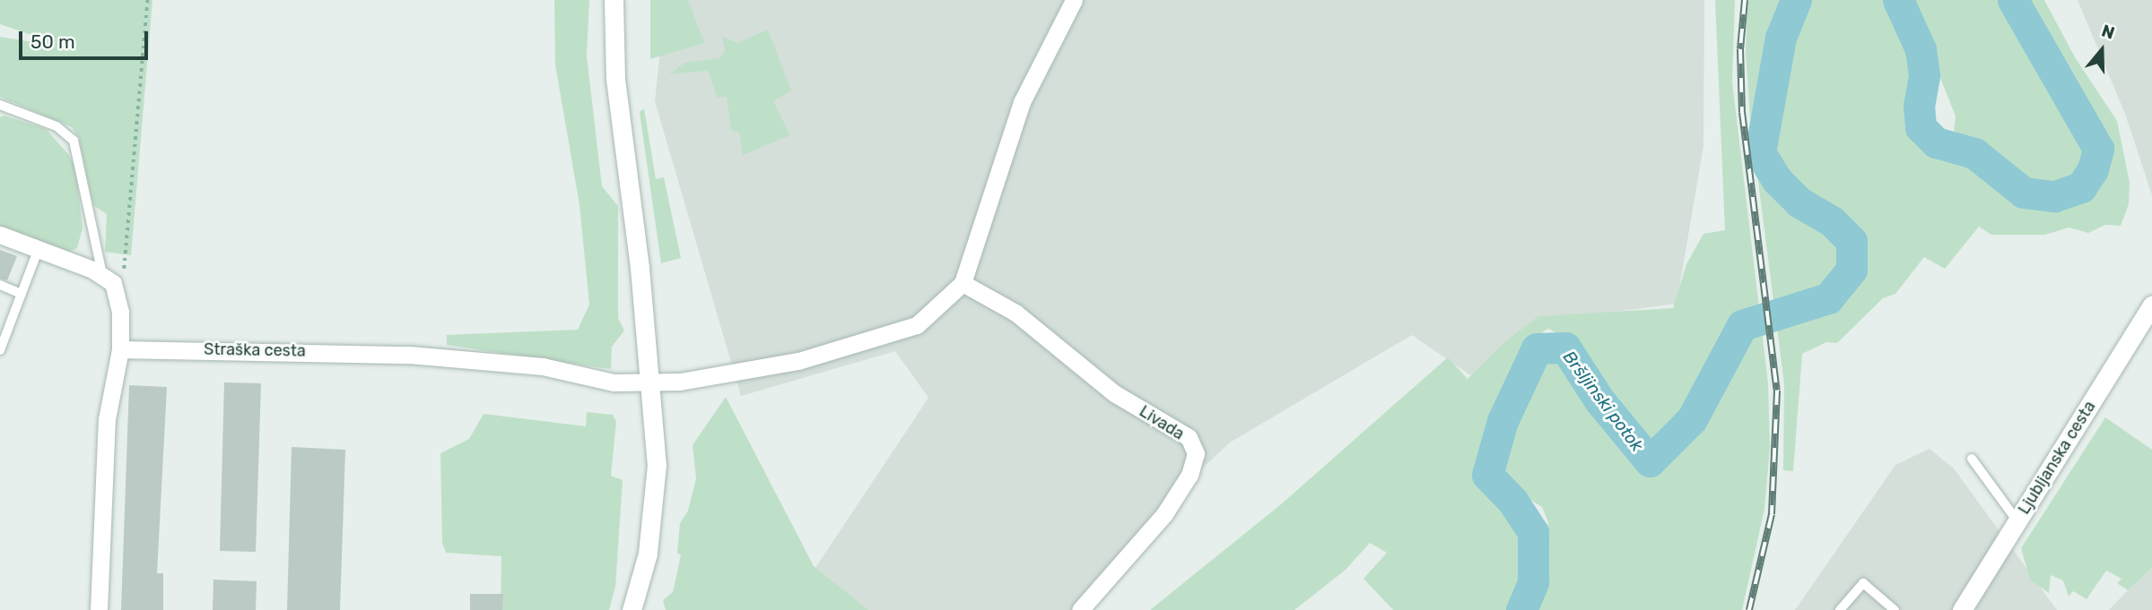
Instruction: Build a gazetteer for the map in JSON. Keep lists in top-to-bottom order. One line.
{"streets":{"street":["Straška cesta","Livada","Ljubljanska cesta"]},"water":["Bršljinski potok"],"scale_bar":"50 m","north":"top"}
